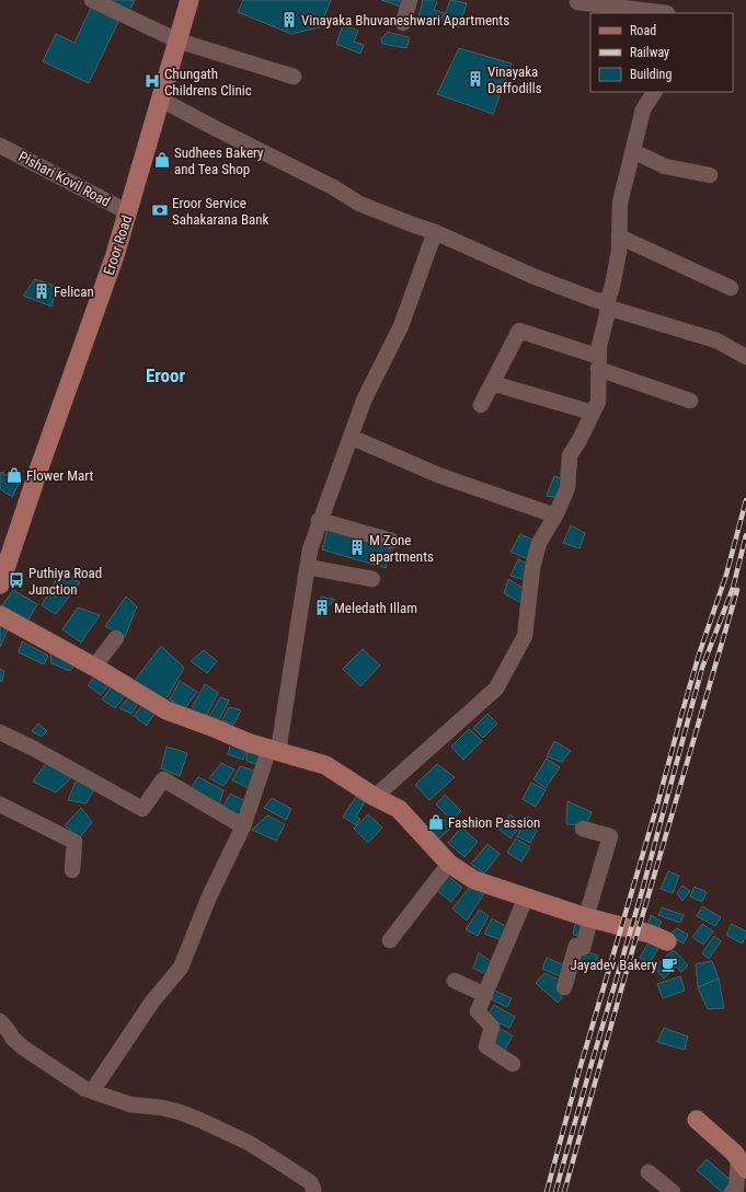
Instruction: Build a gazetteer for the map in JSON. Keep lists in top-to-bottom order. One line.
{"streets":{"main road":["Eroor Road"],"street":["Pishari Kovil Road"]},"crossings":[["Pishari Kovil Road","Eroor Road"]],"districts":["Eroor"],"places":{"building":["Vinayaka Bhuvaneshwari Apartments","Vinayaka Daffodills","Felican","M Zone apartments","Meledath Illam"],"hospital":["Chungath Childrens Clinic"],"shop":["Sudhees Bakery and Tea Shop","Flower Mart","Fashion Passion"],"bank":["Eroor Service Sahakarana Bank"],"bus stop":["Puthiya Road Junction"],"cafe":["Jayadev Bakery"]},"legend":["Road","Railway","Building"]}
